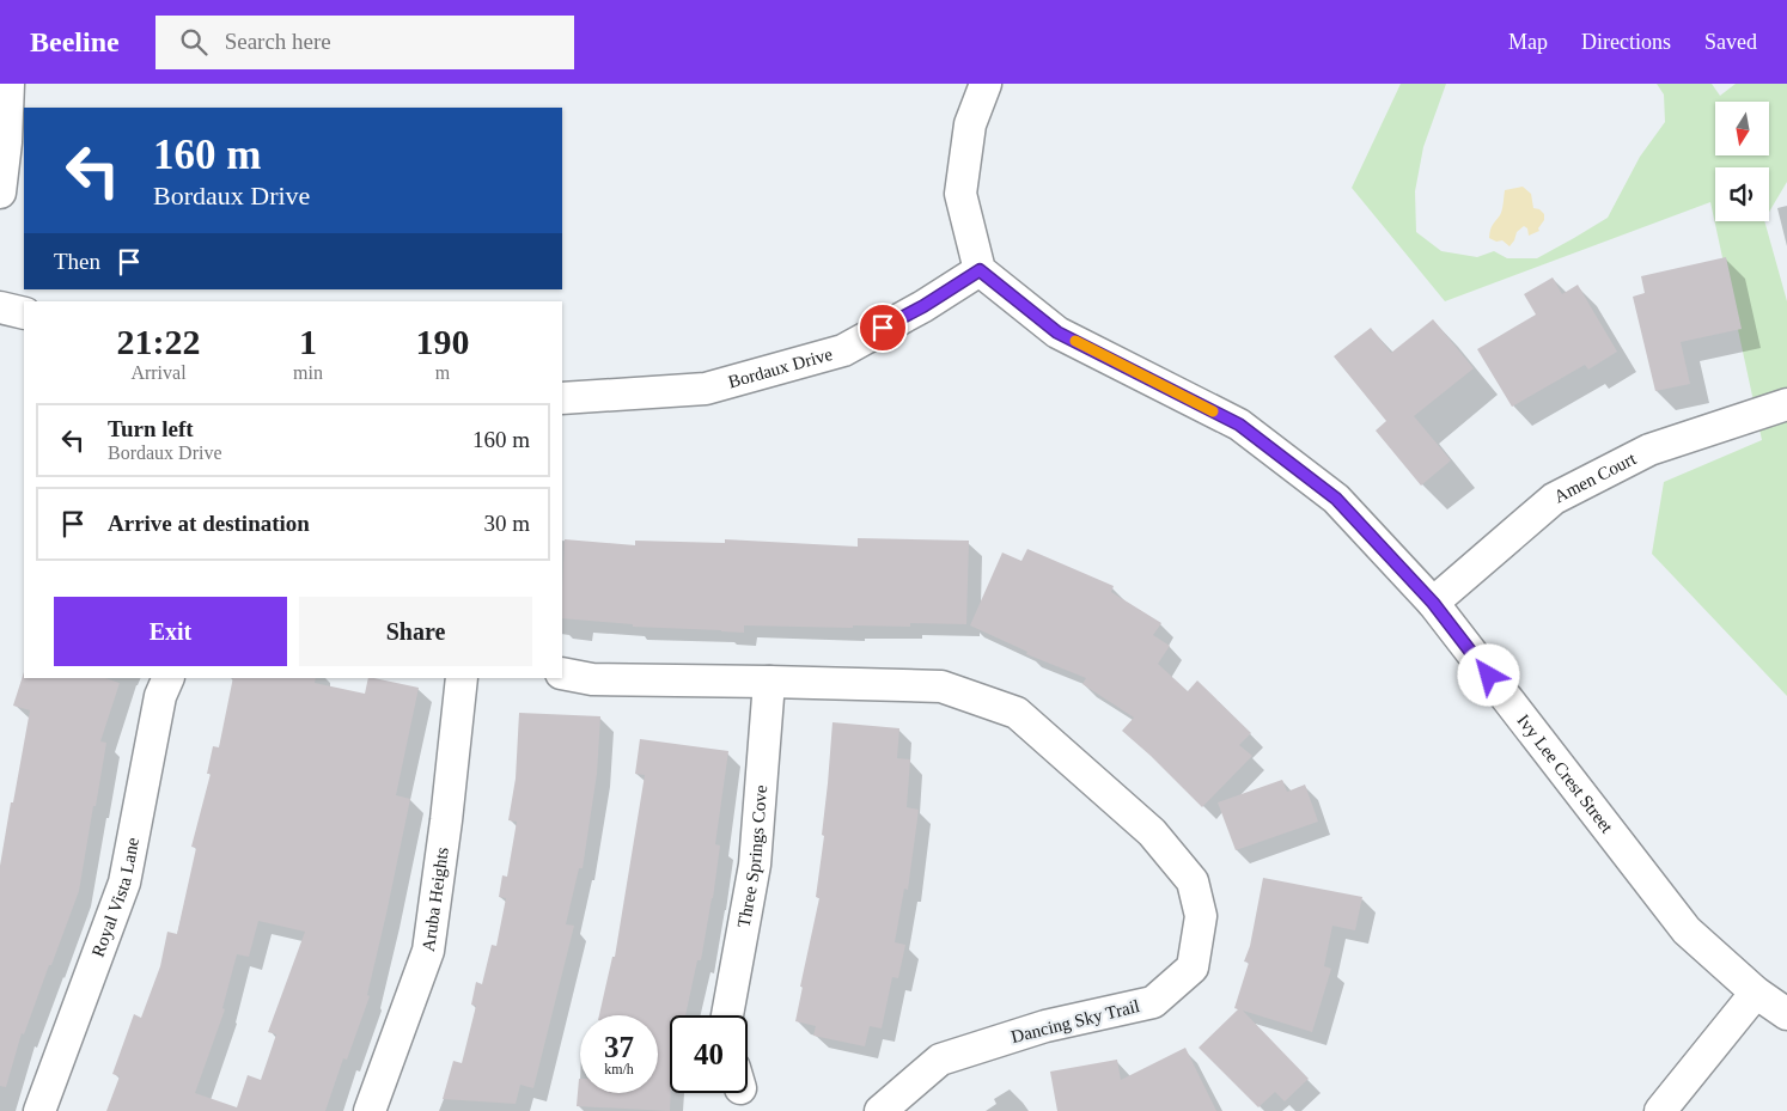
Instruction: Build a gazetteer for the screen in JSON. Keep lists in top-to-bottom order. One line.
{"streets":{"street":["Bordaux Drive","Amen Court","Ivy Lee Crest Street","Three Springs Cove","Royal Vista Lane","Aruba Heights","Dancing Sky Trail"]},"crossings":[["Bordaux Drive","Ivy Lee Crest Street"],["Amen Court","Ivy Lee Crest Street"],["Three Springs Cove","Dancing Sky Trail"]],"north":"bottom","page":{"header":"Beeline","search":"Search here","nav":["Map","Directions","Saved"],"turn":["160 m","Bordaux Drive"],"then":"Then","eta":["21:22","Arrival","1","min","190","m"],"list":[{"name":"Turn left","note":"Bordaux Drive","value":"160 m"},{"name":"Arrive at destination","value":"30 m"}],"buttons":["Exit","Share"],"speed":"37 km/h","limit":"40"}}
